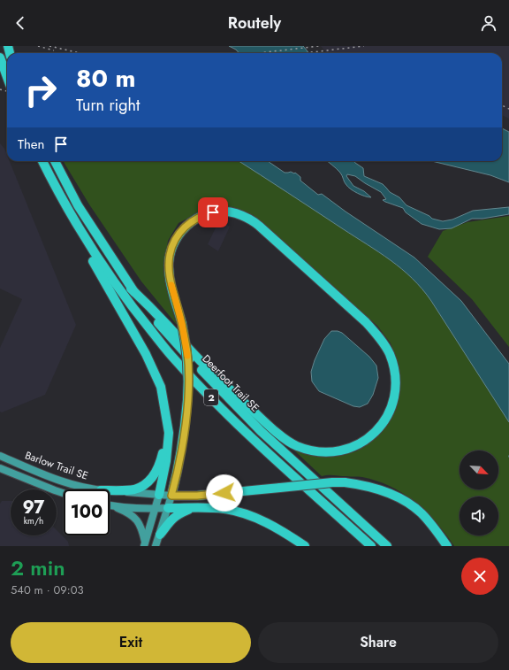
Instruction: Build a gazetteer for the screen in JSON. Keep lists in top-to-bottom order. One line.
{"streets":{"highway":["Deerfoot Trail SE","2"],"main road":["Barlow Trail SE"]},"north":"bottom right","page":{"header":"Routely","turn":["80 m","Turn right"],"then":"Then","speed":"97 km/h","limit":"100","heading":["2 min","540 m · 09:03"],"buttons":["Exit","Share"]}}
